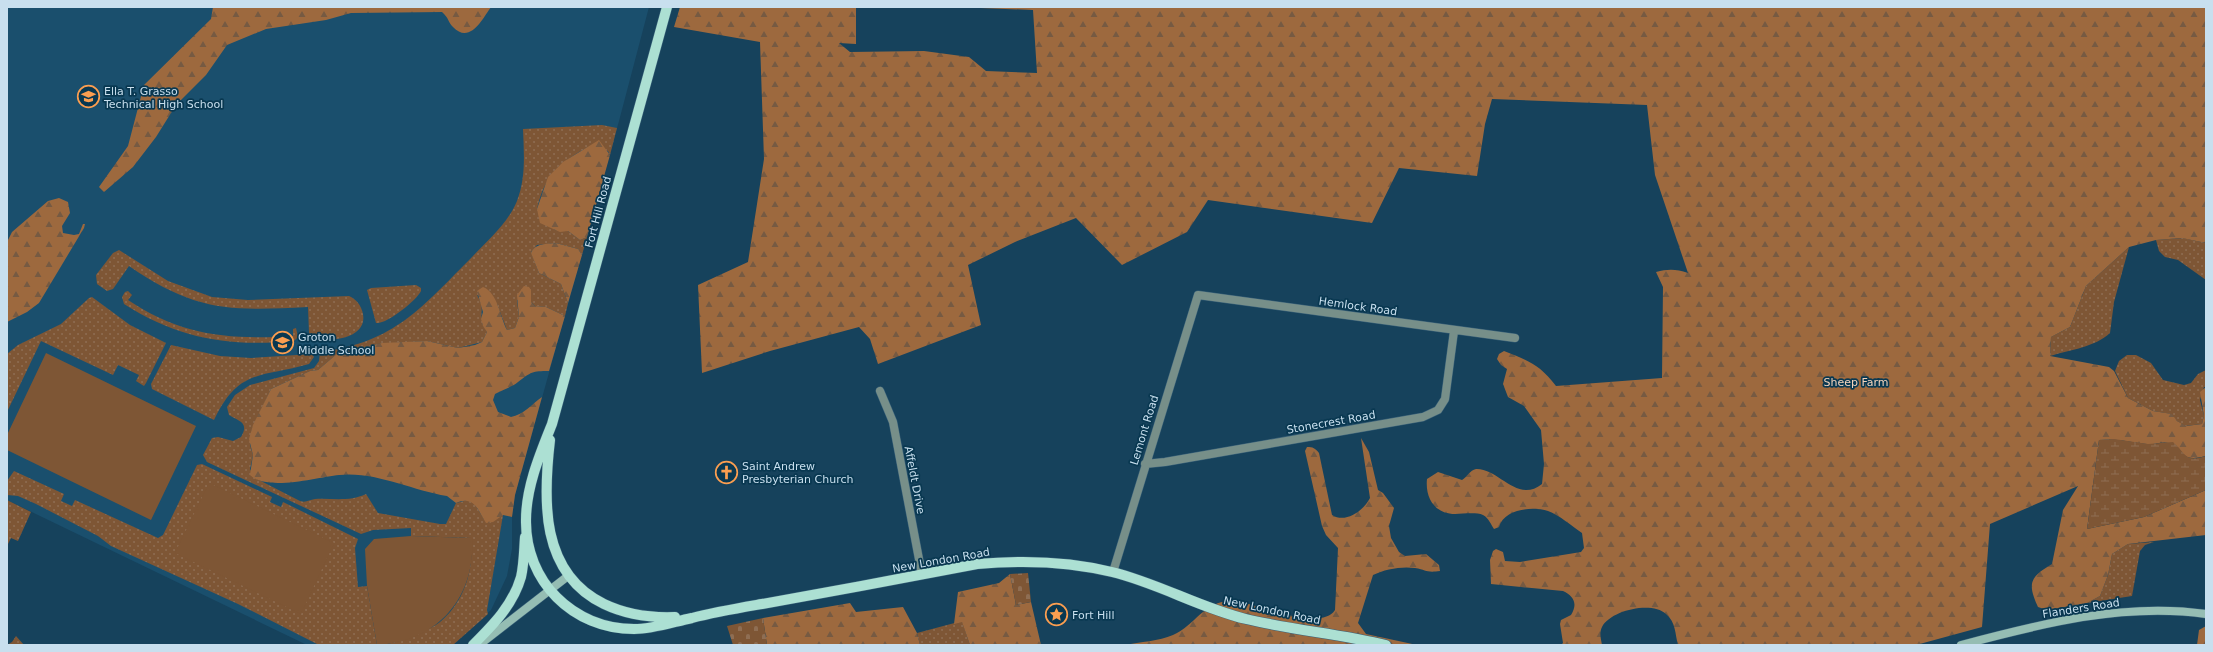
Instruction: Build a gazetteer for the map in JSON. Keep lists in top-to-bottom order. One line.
{"streets":{"main road":["Fort Hill Road","New London Road"],"street":["Hemlock Road","Stonecrest Road","Lemont Road","Affeldt Drive","Flanders Road"]},"crossings":[["Fort Hill Road","New London Road"],["Hemlock Road","Stonecrest Road"],["Hemlock Road","Lemont Road"],["Stonecrest Road","Lemont Road"],["Lemont Road","New London Road"],["Affeldt Drive","New London Road"]],"parks":["Sheep Farm"],"places":{"school or university":["Ella T. Grasso Technical High School","Groton Middle School"],"church":["Saint Andrew Presbyterian Church"],"place":["Fort Hill"]}}
